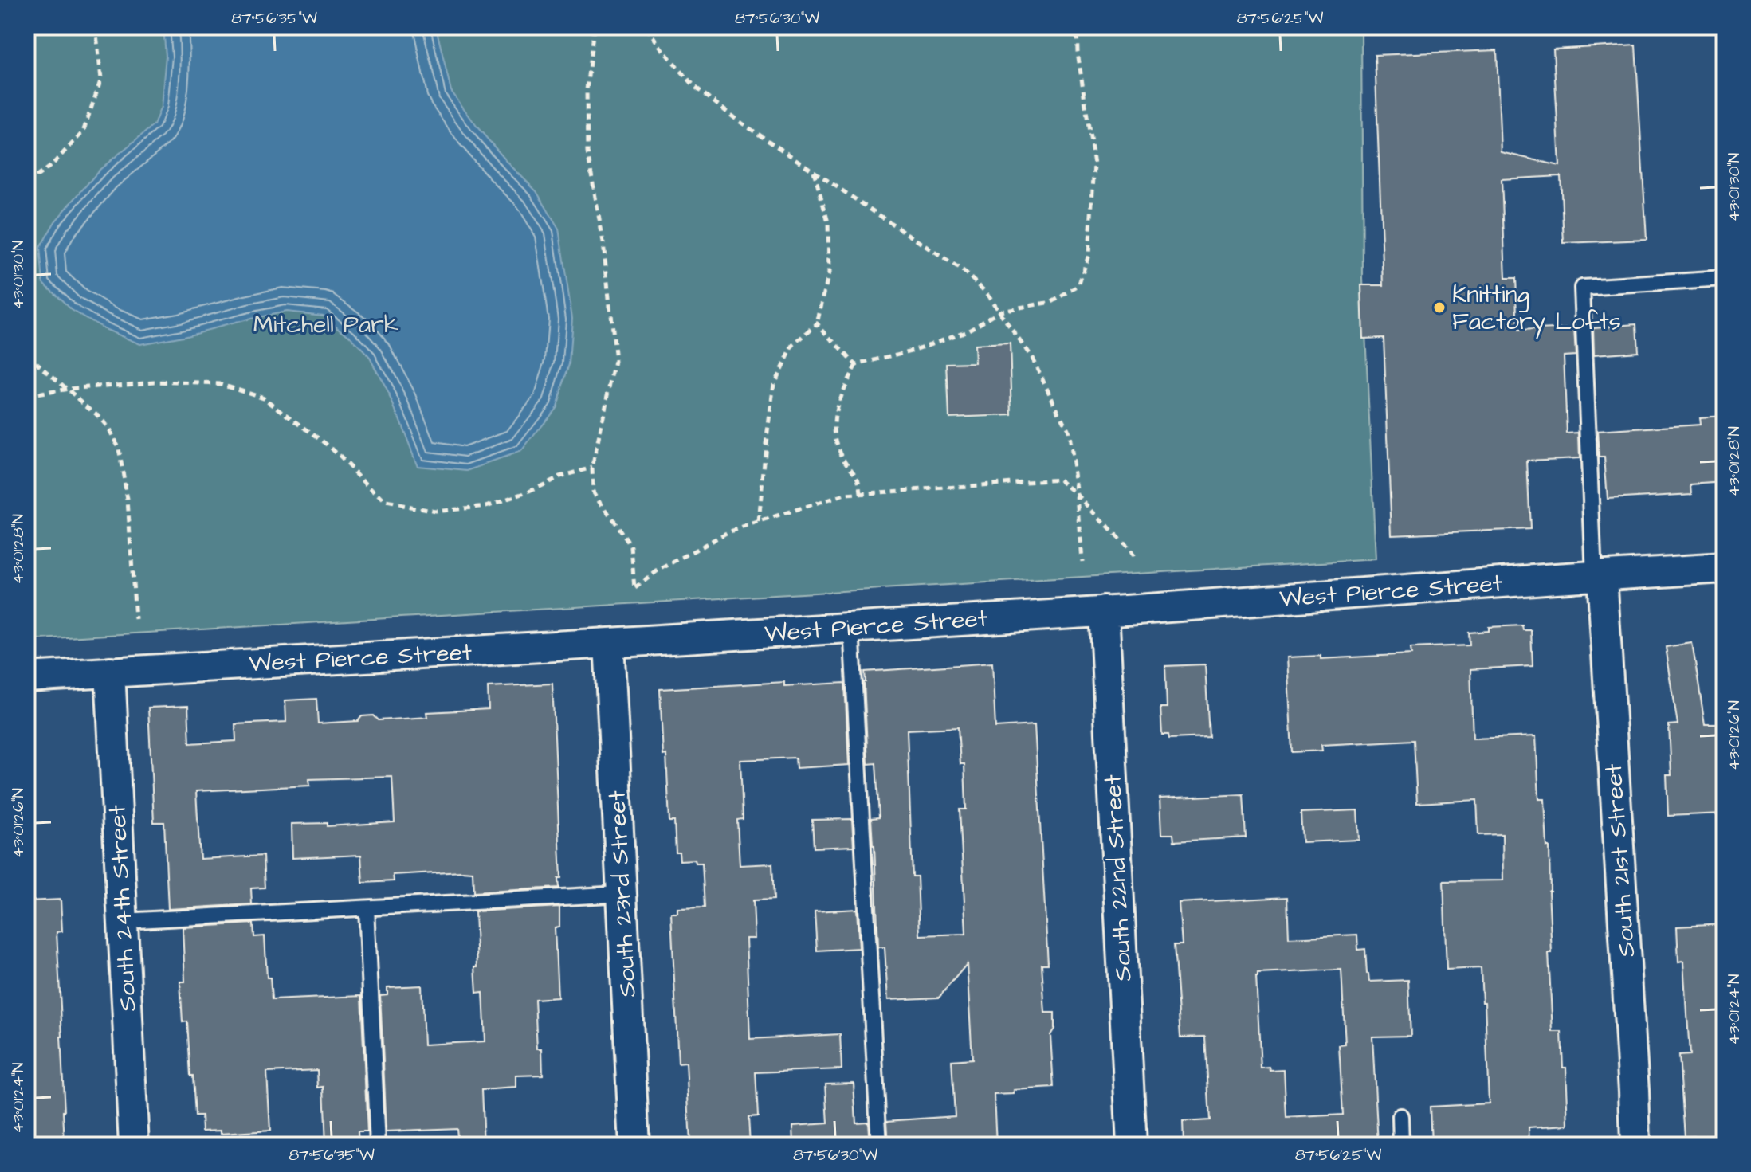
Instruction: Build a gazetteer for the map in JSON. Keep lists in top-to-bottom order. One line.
{"streets":{"street":["West Pierce Street","South 21st Street","South 22nd Street","South 23rd Street","South 24th Street"]},"crossings":[["West Pierce Street","South 21st Street"],["West Pierce Street","South 22nd Street"],["West Pierce Street","South 23rd Street"],["West Pierce Street","South 24th Street"]],"parks":["Mitchell Park"],"places":["Knitting Factory Lofts"],"coordinates":["87°56'35\"W","87°56'30\"W","87°56'25\"W","43°01'30\"N","43°01'28\"N","43°01'26\"N","43°01'24\"N"]}
